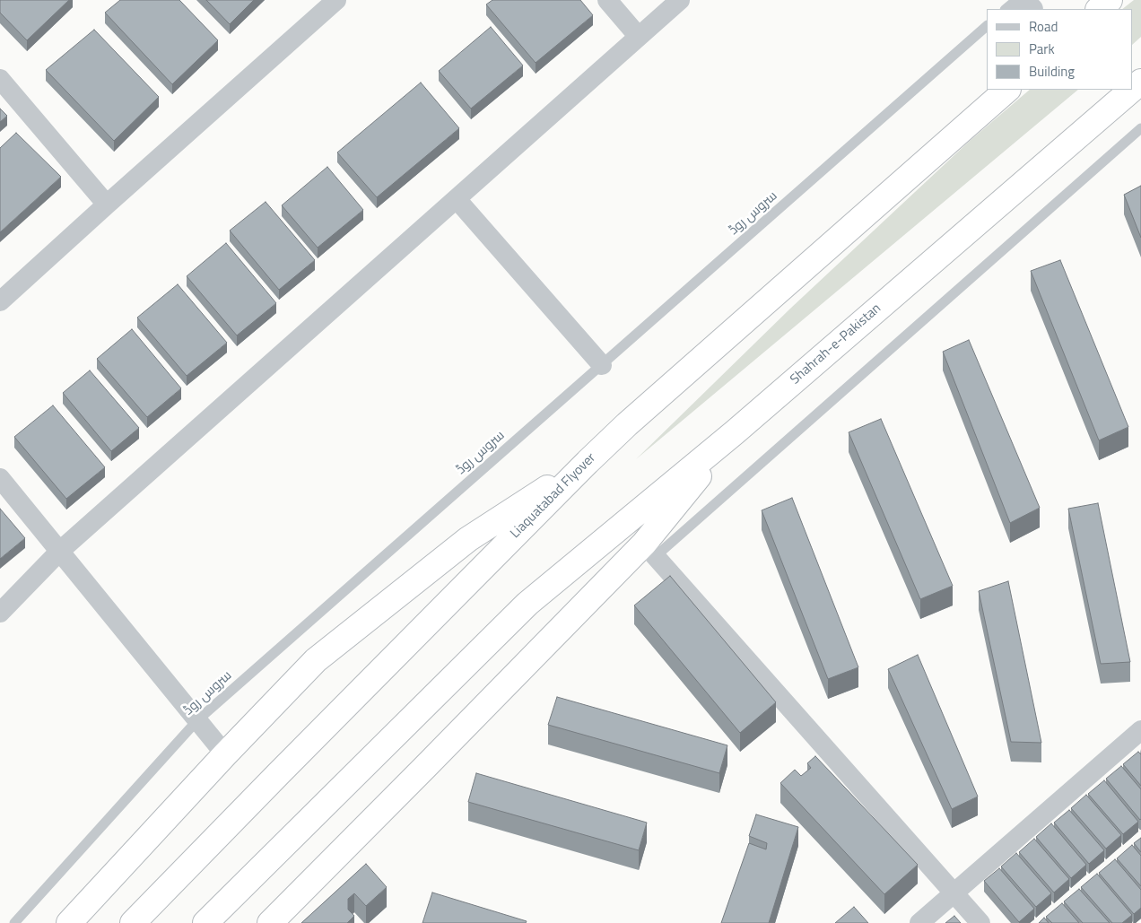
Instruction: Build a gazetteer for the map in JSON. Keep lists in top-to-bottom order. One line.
{"streets":{"highway":["Shahrah-e-Pakistan","Liaquatabad Flyover"],"lane":["سروس روڈ"]},"legend":["Road","Park","Building"]}
